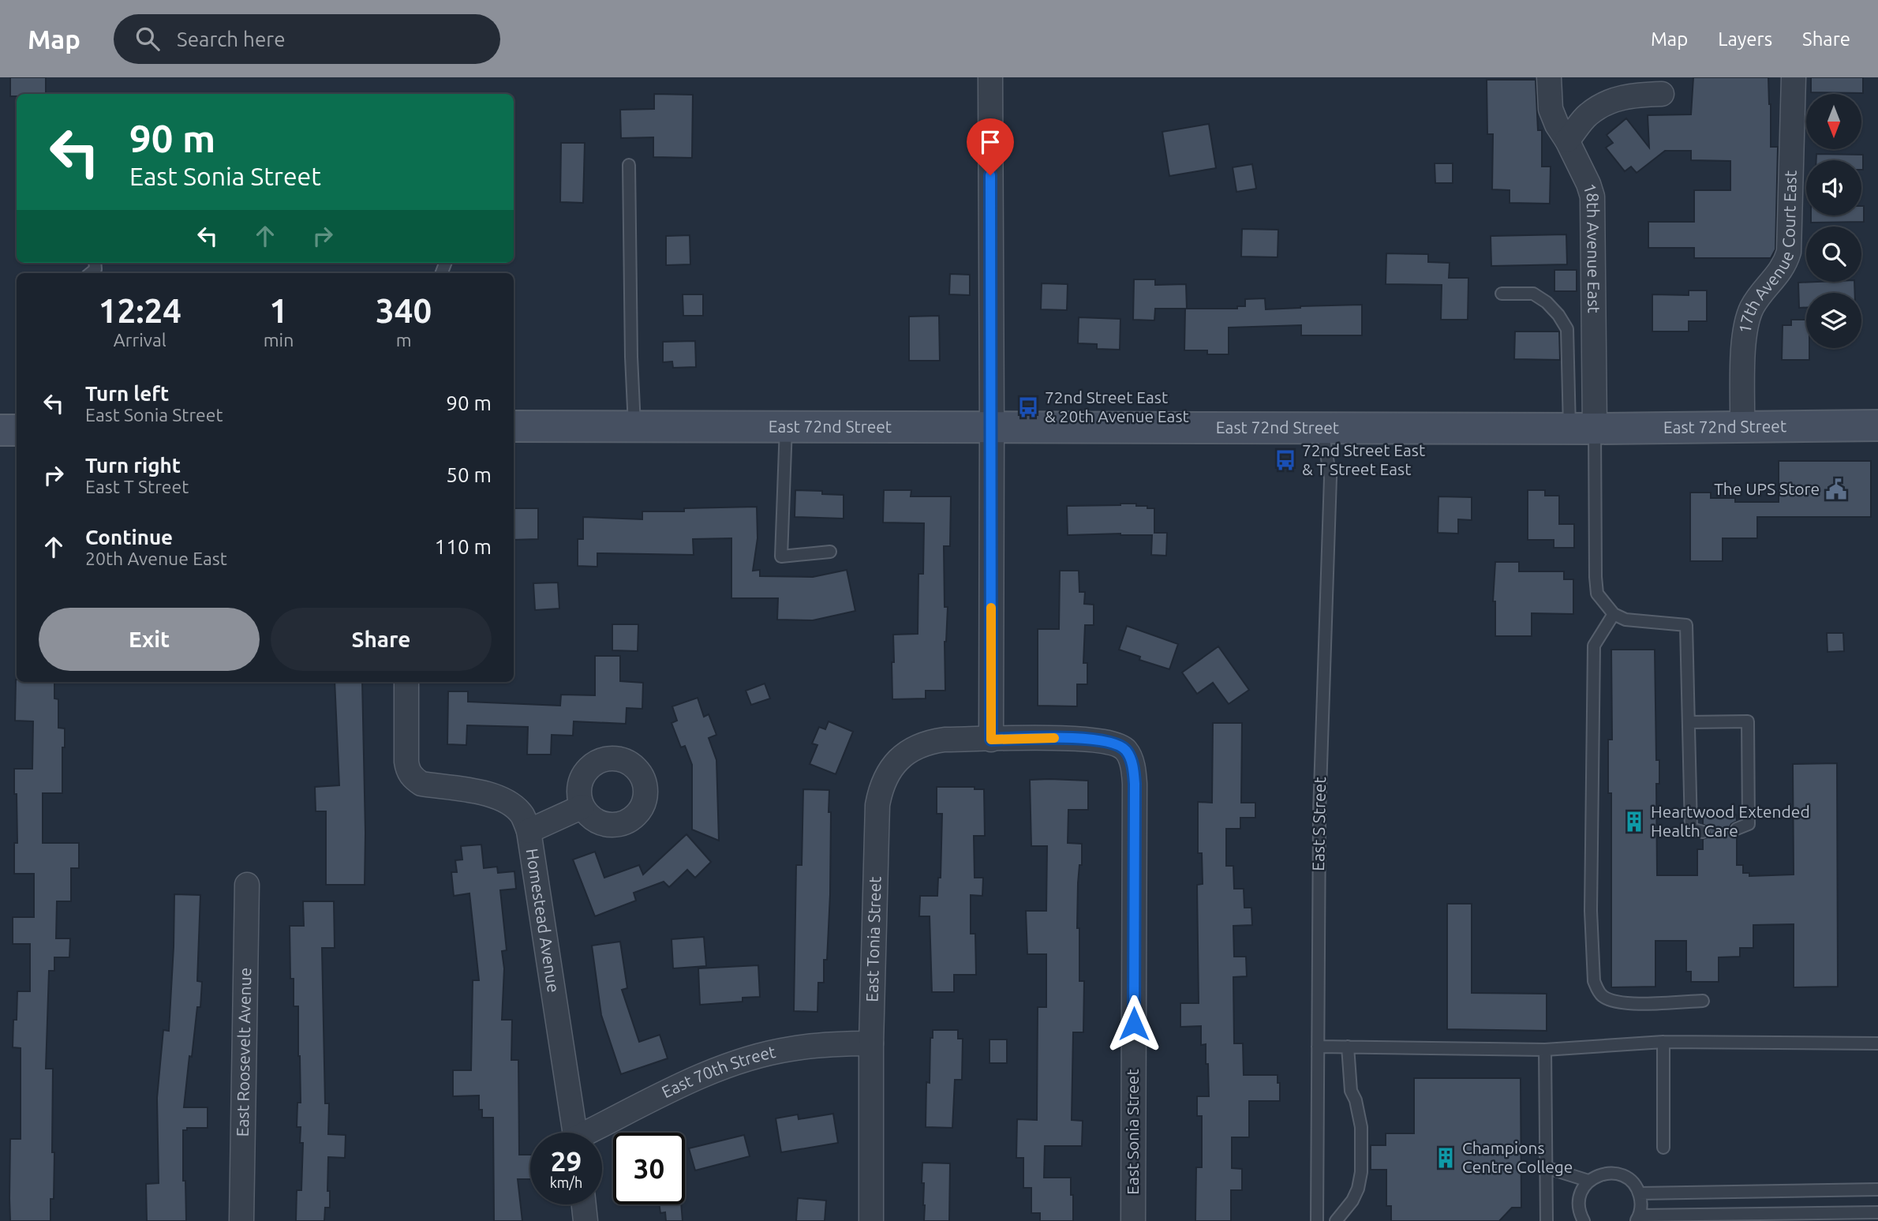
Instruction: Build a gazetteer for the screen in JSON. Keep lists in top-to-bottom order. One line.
{"streets":{"main road":["East 72nd Street"],"street":["18th Avenue East","17th Avenue Court East","Homestead Avenue","East Tonia Street","East Roosevelt Avenue","East 70th Street","East Sonia Street"],"lane":["East S Street"]},"crossings":[["18th Avenue East","East 72nd Street"],["17th Avenue Court East","East 72nd Street"],["East 72nd Street","East S Street"],["East Tonia Street","East 70th Street"],["East Tonia Street","East Sonia Street"]],"places":{"bus stop":["72nd Street East & 20th Avenue East","72nd Street East & T Street East"],"public building":["The UPS Store"],"building":["Heartwood Extended Health Care","Champions Centre College"]},"north":"bottom","page":{"header":"Map","search":"Search here","nav":["Map","Layers","Share"],"turn":["90 m","East Sonia Street"],"eta":["12:24","Arrival","1","min","340","m"],"list":[{"name":"Turn left","note":"East Sonia Street","value":"90 m"},{"name":"Turn right","note":"East T Street","value":"50 m"},{"name":"Continue","note":"20th Avenue East","value":"110 m"}],"buttons":["Exit","Share"],"speed":"29 km/h","limit":"30"}}
